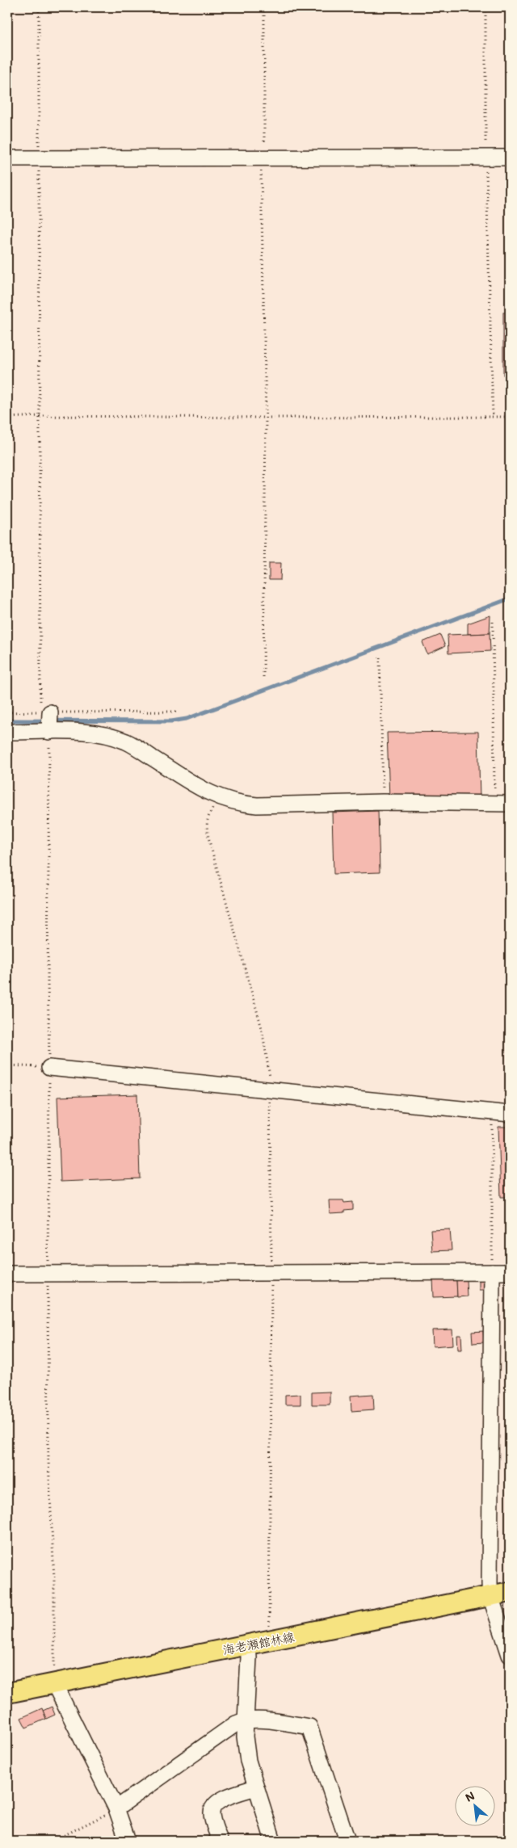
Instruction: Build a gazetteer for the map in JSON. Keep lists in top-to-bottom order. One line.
{"streets":{"main road":["海老瀬館林線"]},"north":"top left"}
